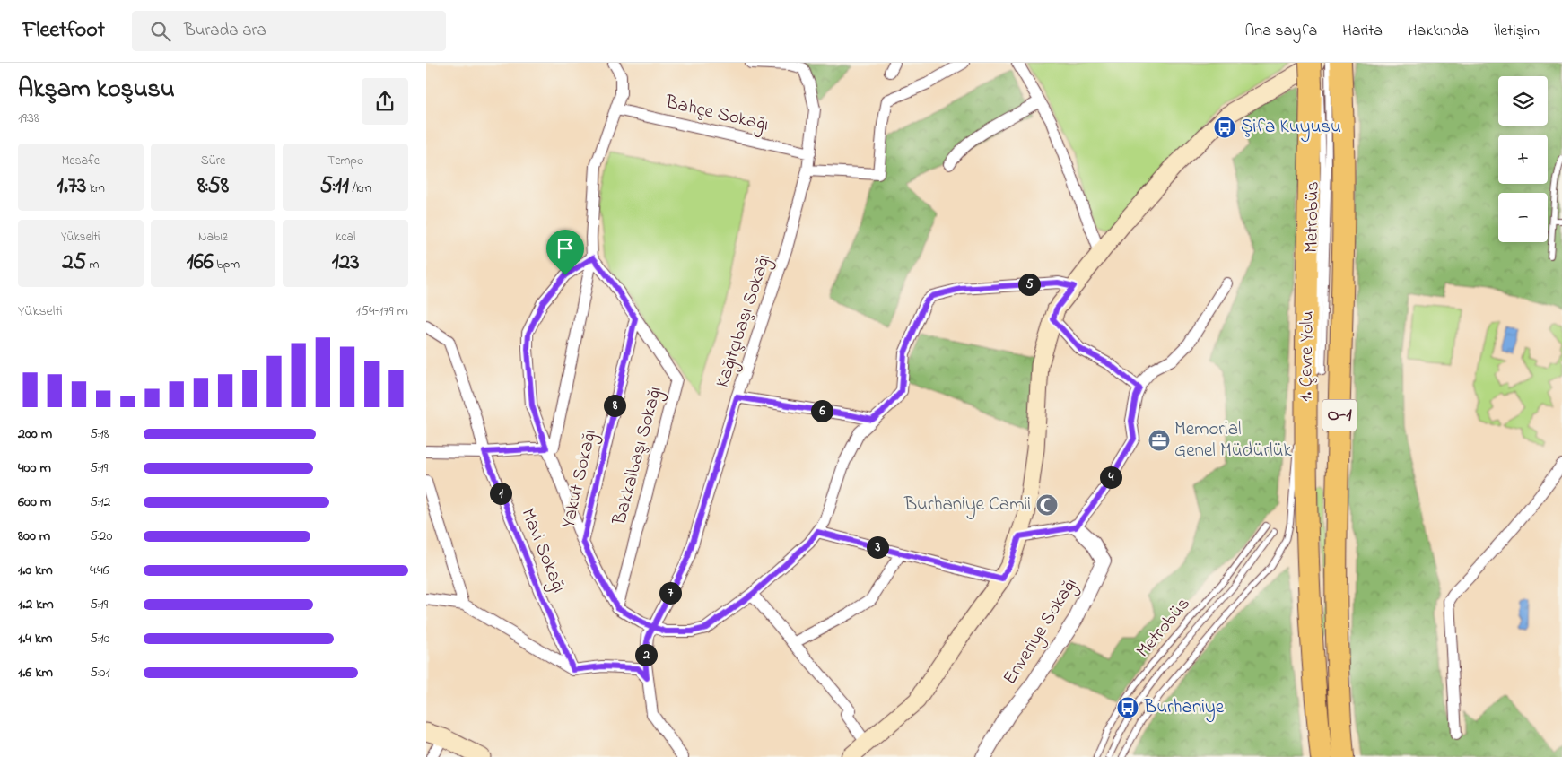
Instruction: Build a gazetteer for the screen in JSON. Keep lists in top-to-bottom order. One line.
{"streets":{"highway":["1. Çevre Yolu","O-1"],"street":["Bahçe Sokağı","Kağıtçıbaşı Sokağı","Bakkalbaşı Sokağı","Yakut Sokağı","Mavi Sokağı","Enveriye Sokağı"],"lane":["Metrobüs"]},"crossings":[["Bahçe Sokağı","Kağıtçıbaşı Sokağı"],["Metrobüs","1. Çevre Yolu"],["Bakkalbaşı Sokağı","Yakut Sokağı"]],"places":{"bus stop":["Şifa Kuyusu","Burhaniye"],"office":["Memorial Genel Müdürlük"],"mosque":["Burhaniye Camii"]},"page":{"header":"Fleetfoot","search":"Burada ara","nav":["Ana sayfa","Harita","Hakkında","İletişim"],"heading":["Akşam koşusu","19:38"],"map_buttons":["+","−"],"stats":[["Mesafe","1.73 km"],["Süre","8:58"],["Tempo","5:11 /km"],["Yükselti","25 m"],["Nabız","166 bpm"],["kcal","123"]],"pins":["5","8","6","4","1","3","7","2"],"chart":["Yükselti","154–179 m"],"list":[{"name":"200 m","note":"5:18"},{"name":"400 m","note":"5:19"},{"name":"600 m","note":"5:12"},{"name":"800 m","note":"5:20"},{"name":"1.0 km","note":"4:46"},{"name":"1.2 km","note":"5:19"},{"name":"1.4 km","note":"5:10"},{"name":"1.6 km","note":"5:01"}]}}
